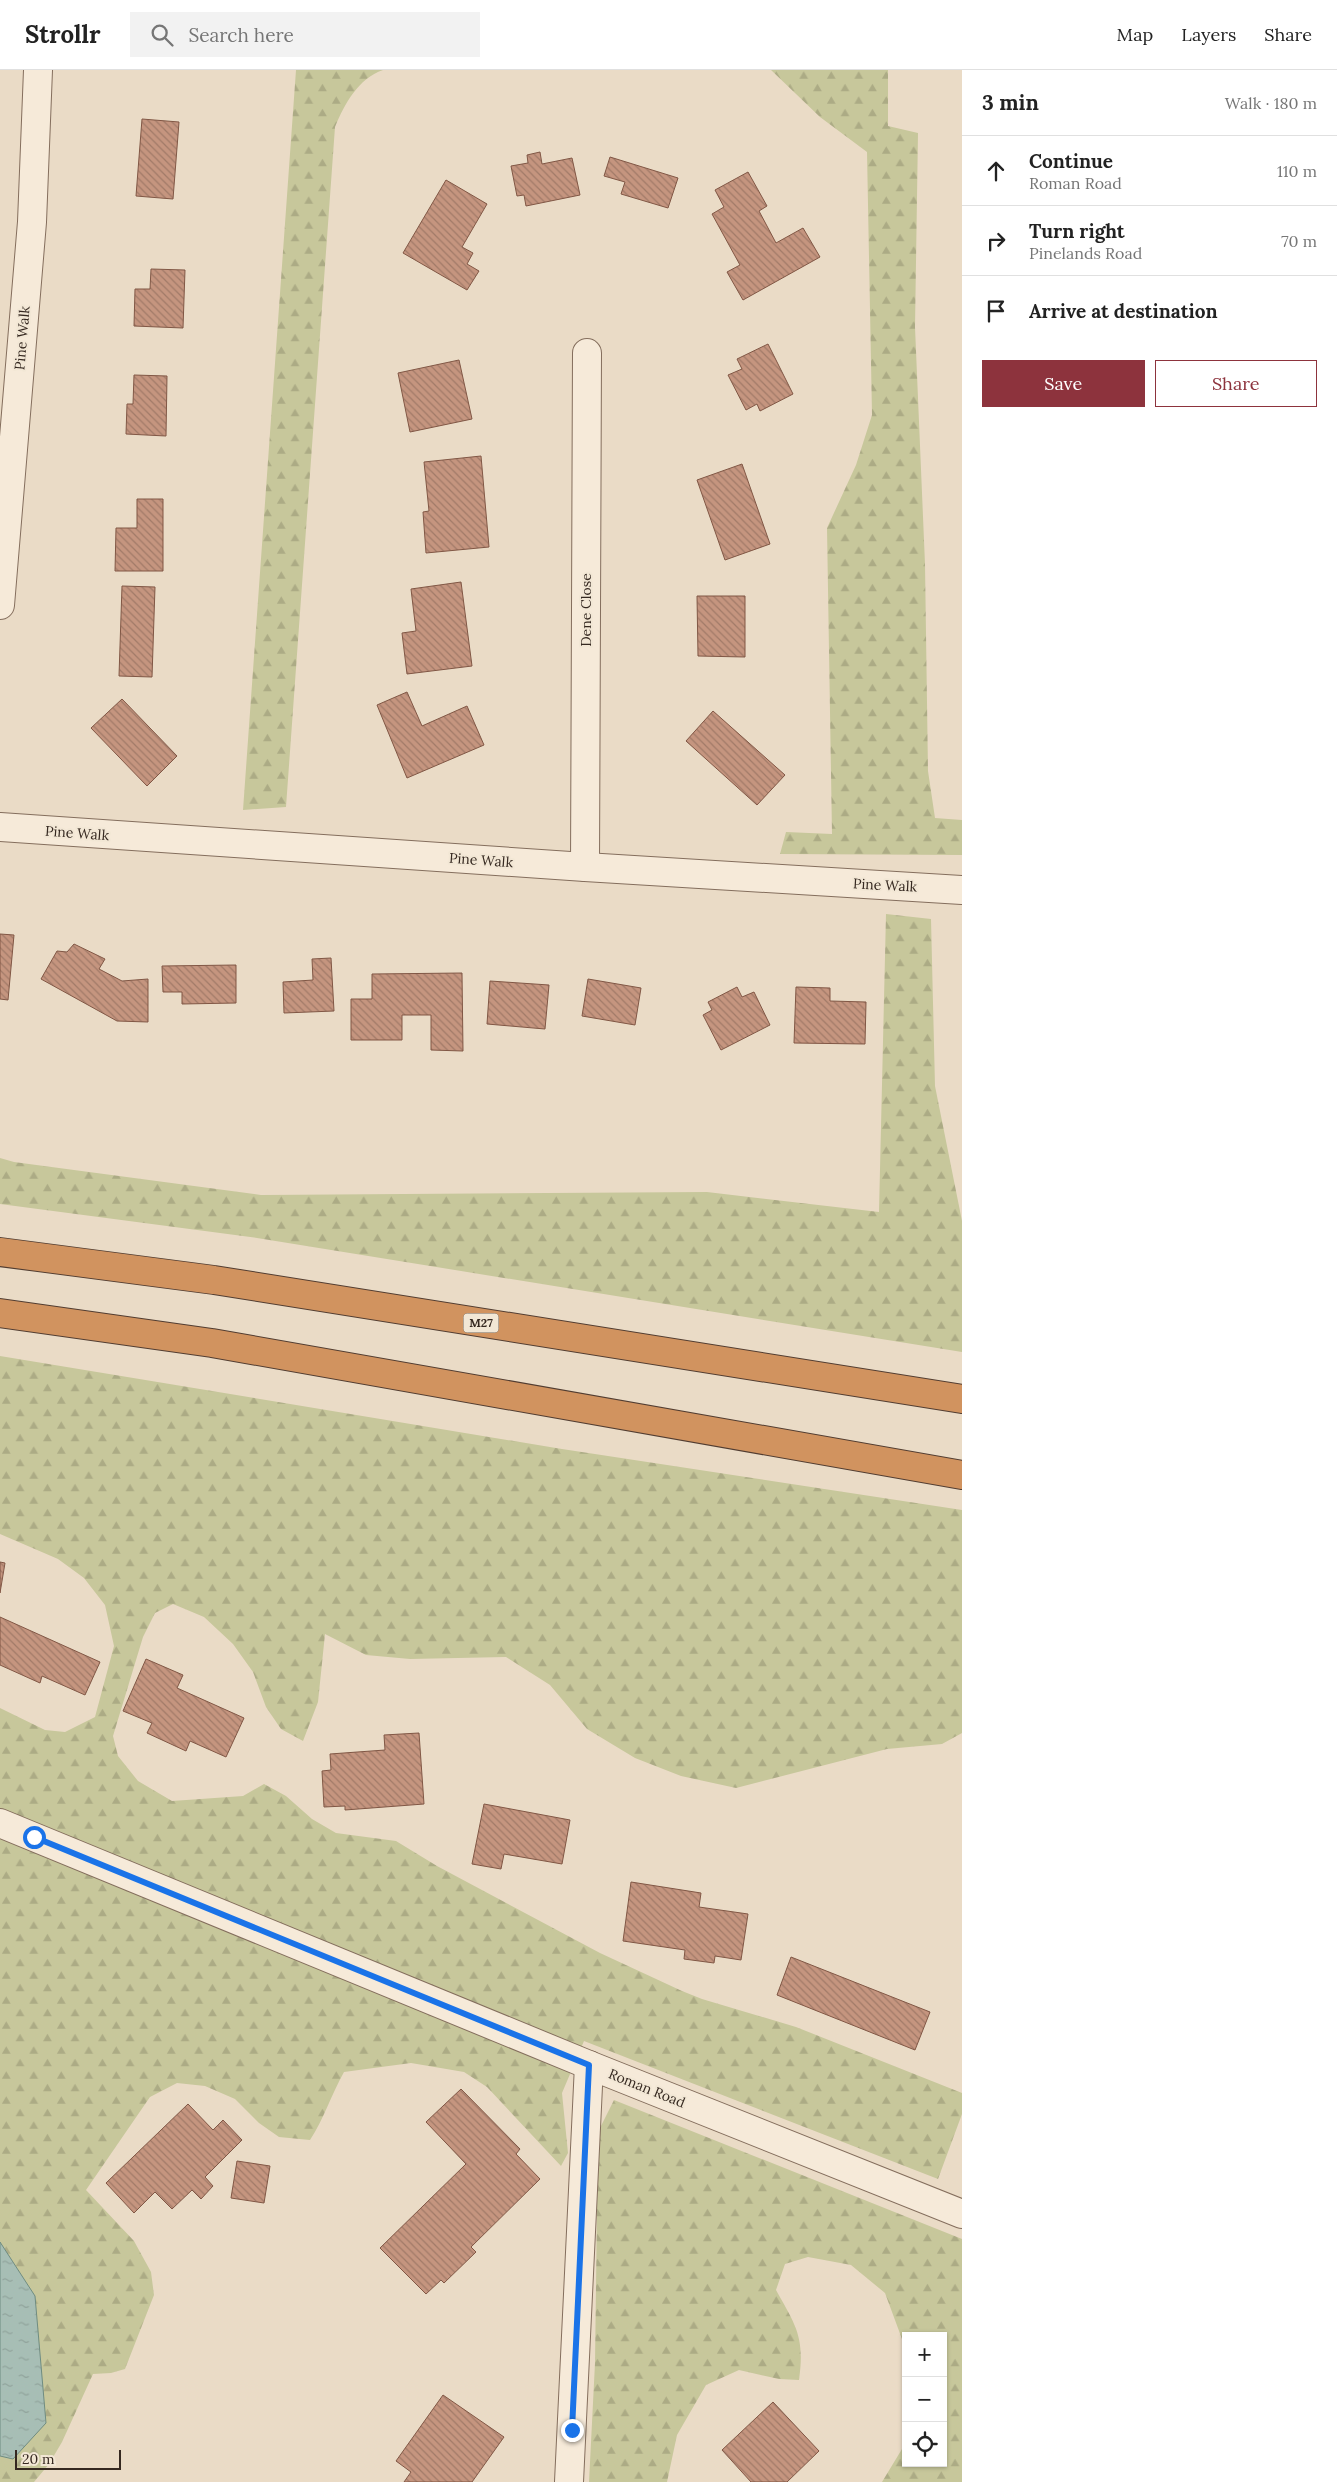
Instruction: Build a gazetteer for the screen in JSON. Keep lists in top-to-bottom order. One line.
{"streets":{"highway":["M27"],"street":["Pine Walk","Dene Close","Roman Road"]},"crossings":[["Pine Walk","Dene Close"]],"scale_bar":"20 m","page":{"header":"Strollr","search":"Search here","nav":["Map","Layers","Share"],"heading":["3 min","Walk · 180 m"],"list":[["Continue","Roman Road","110 m"],["Turn right","Pinelands Road","70 m"],"Arrive at destination"],"buttons":["Save","Share"],"map_buttons":["+","−"],"scale":"20 m"}}
